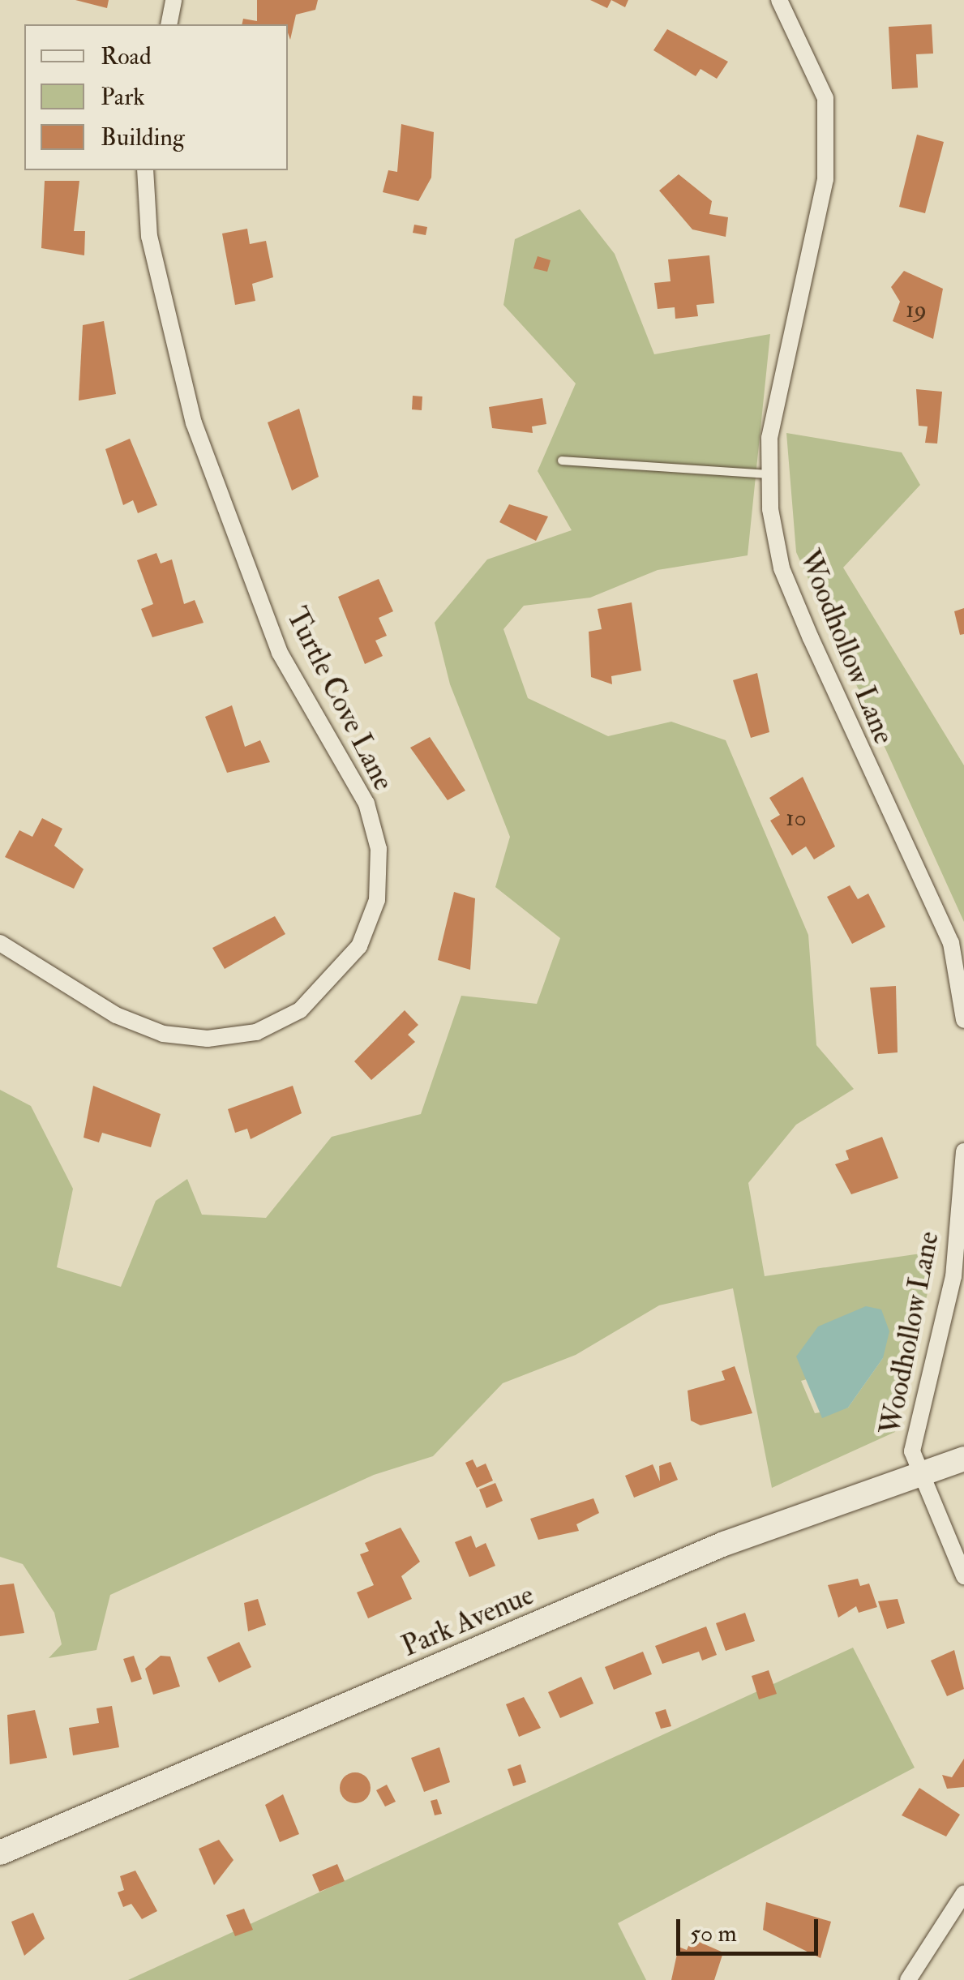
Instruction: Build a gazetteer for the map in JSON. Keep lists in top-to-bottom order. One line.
{"streets":{"main road":["Park Avenue"],"street":["Woodhollow Lane","Turtle Cove Lane"]},"crossings":[["Woodhollow Lane","Park Avenue"]],"house_numbers":["19","10"],"legend":["Road","Park","Building"],"scale_bar":"50 m"}
